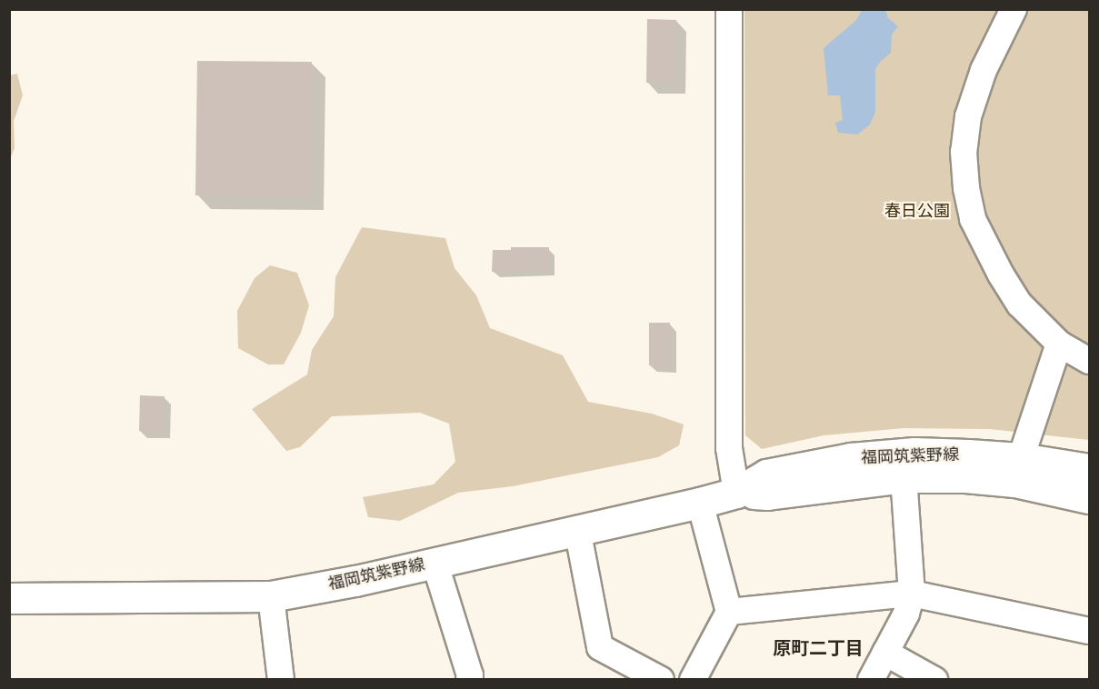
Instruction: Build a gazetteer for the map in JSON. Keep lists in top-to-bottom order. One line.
{"streets":{"main road":["福岡筑紫野線"]},"districts":["原町二丁目"],"parks":["春日公園"]}
